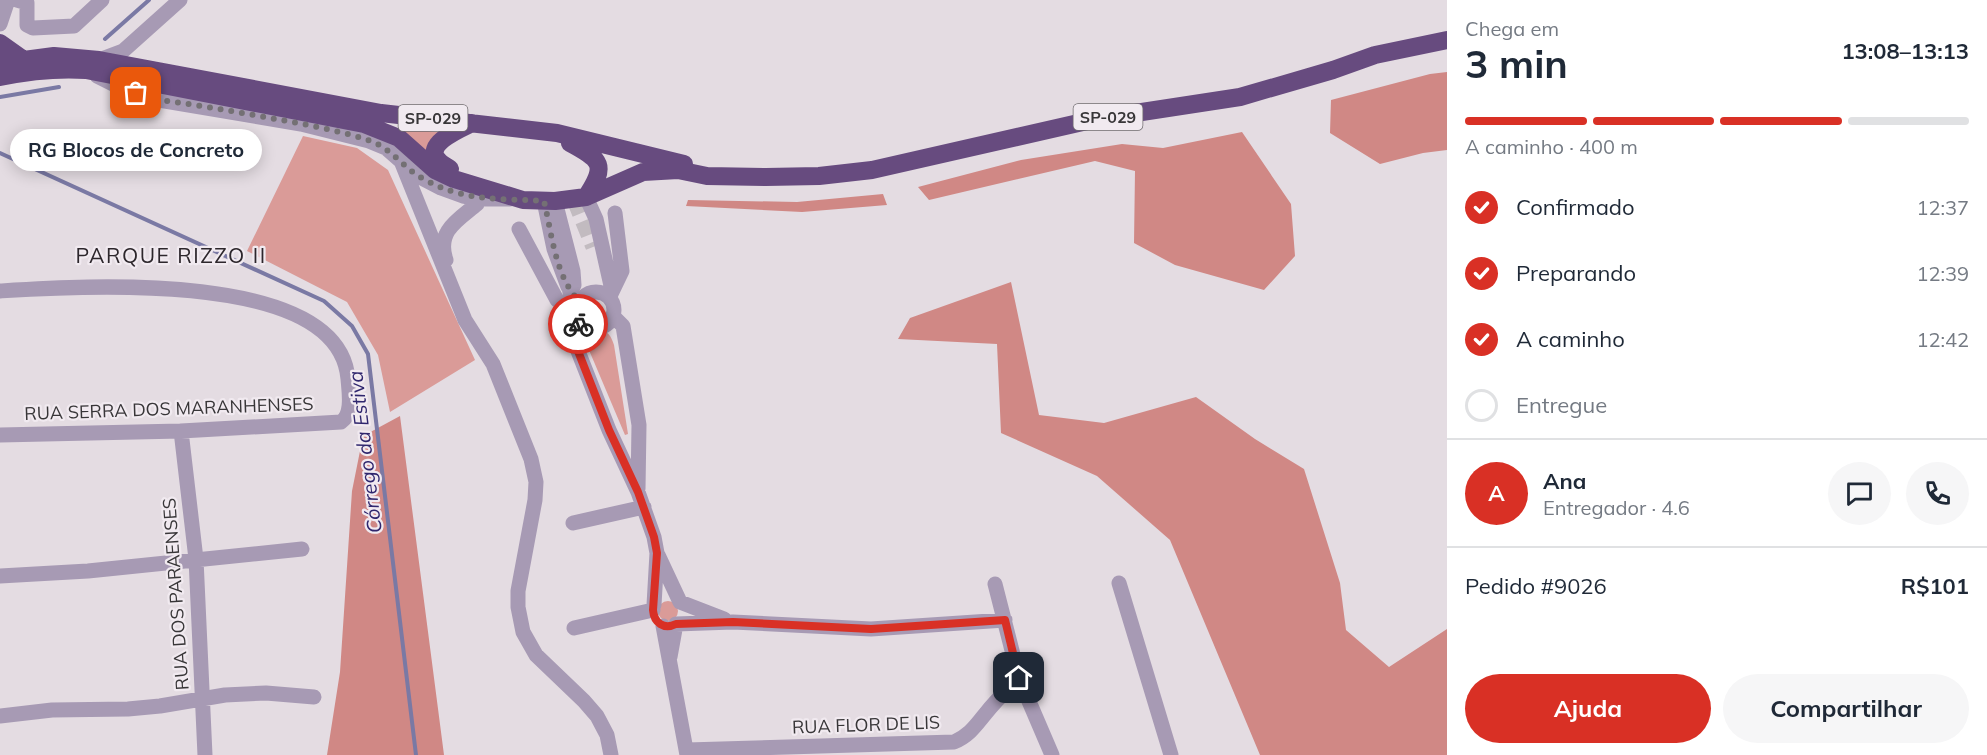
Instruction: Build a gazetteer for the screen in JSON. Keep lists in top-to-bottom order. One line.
{"streets":{"highway":["SP-029"],"street":["RUA SERRA DOS MARANHENSES","RUA DOS PARAENSES","RUA FLOR DE LIS"]},"crossings":[["RUA SERRA DOS MARANHENSES","RUA DOS PARAENSES"]],"districts":["PARQUE RIZZO II"],"water":["Córrego da Estiva"],"places":["RG Blocos de Concreto"],"page":{"heading":["3 min","Chega em","13:08–13:13"],"panel":["Ana","Entregador · 4.6","Pedido #9026","R$101"],"bar":"A caminho · 400 m","bubble":"RG Blocos de Concreto","list":[["Confirmado","12:37"],["Preparando","12:39"],["A caminho","12:42"],"Entregue"],"round":"A","buttons":["Ajuda","Compartilhar"]}}
